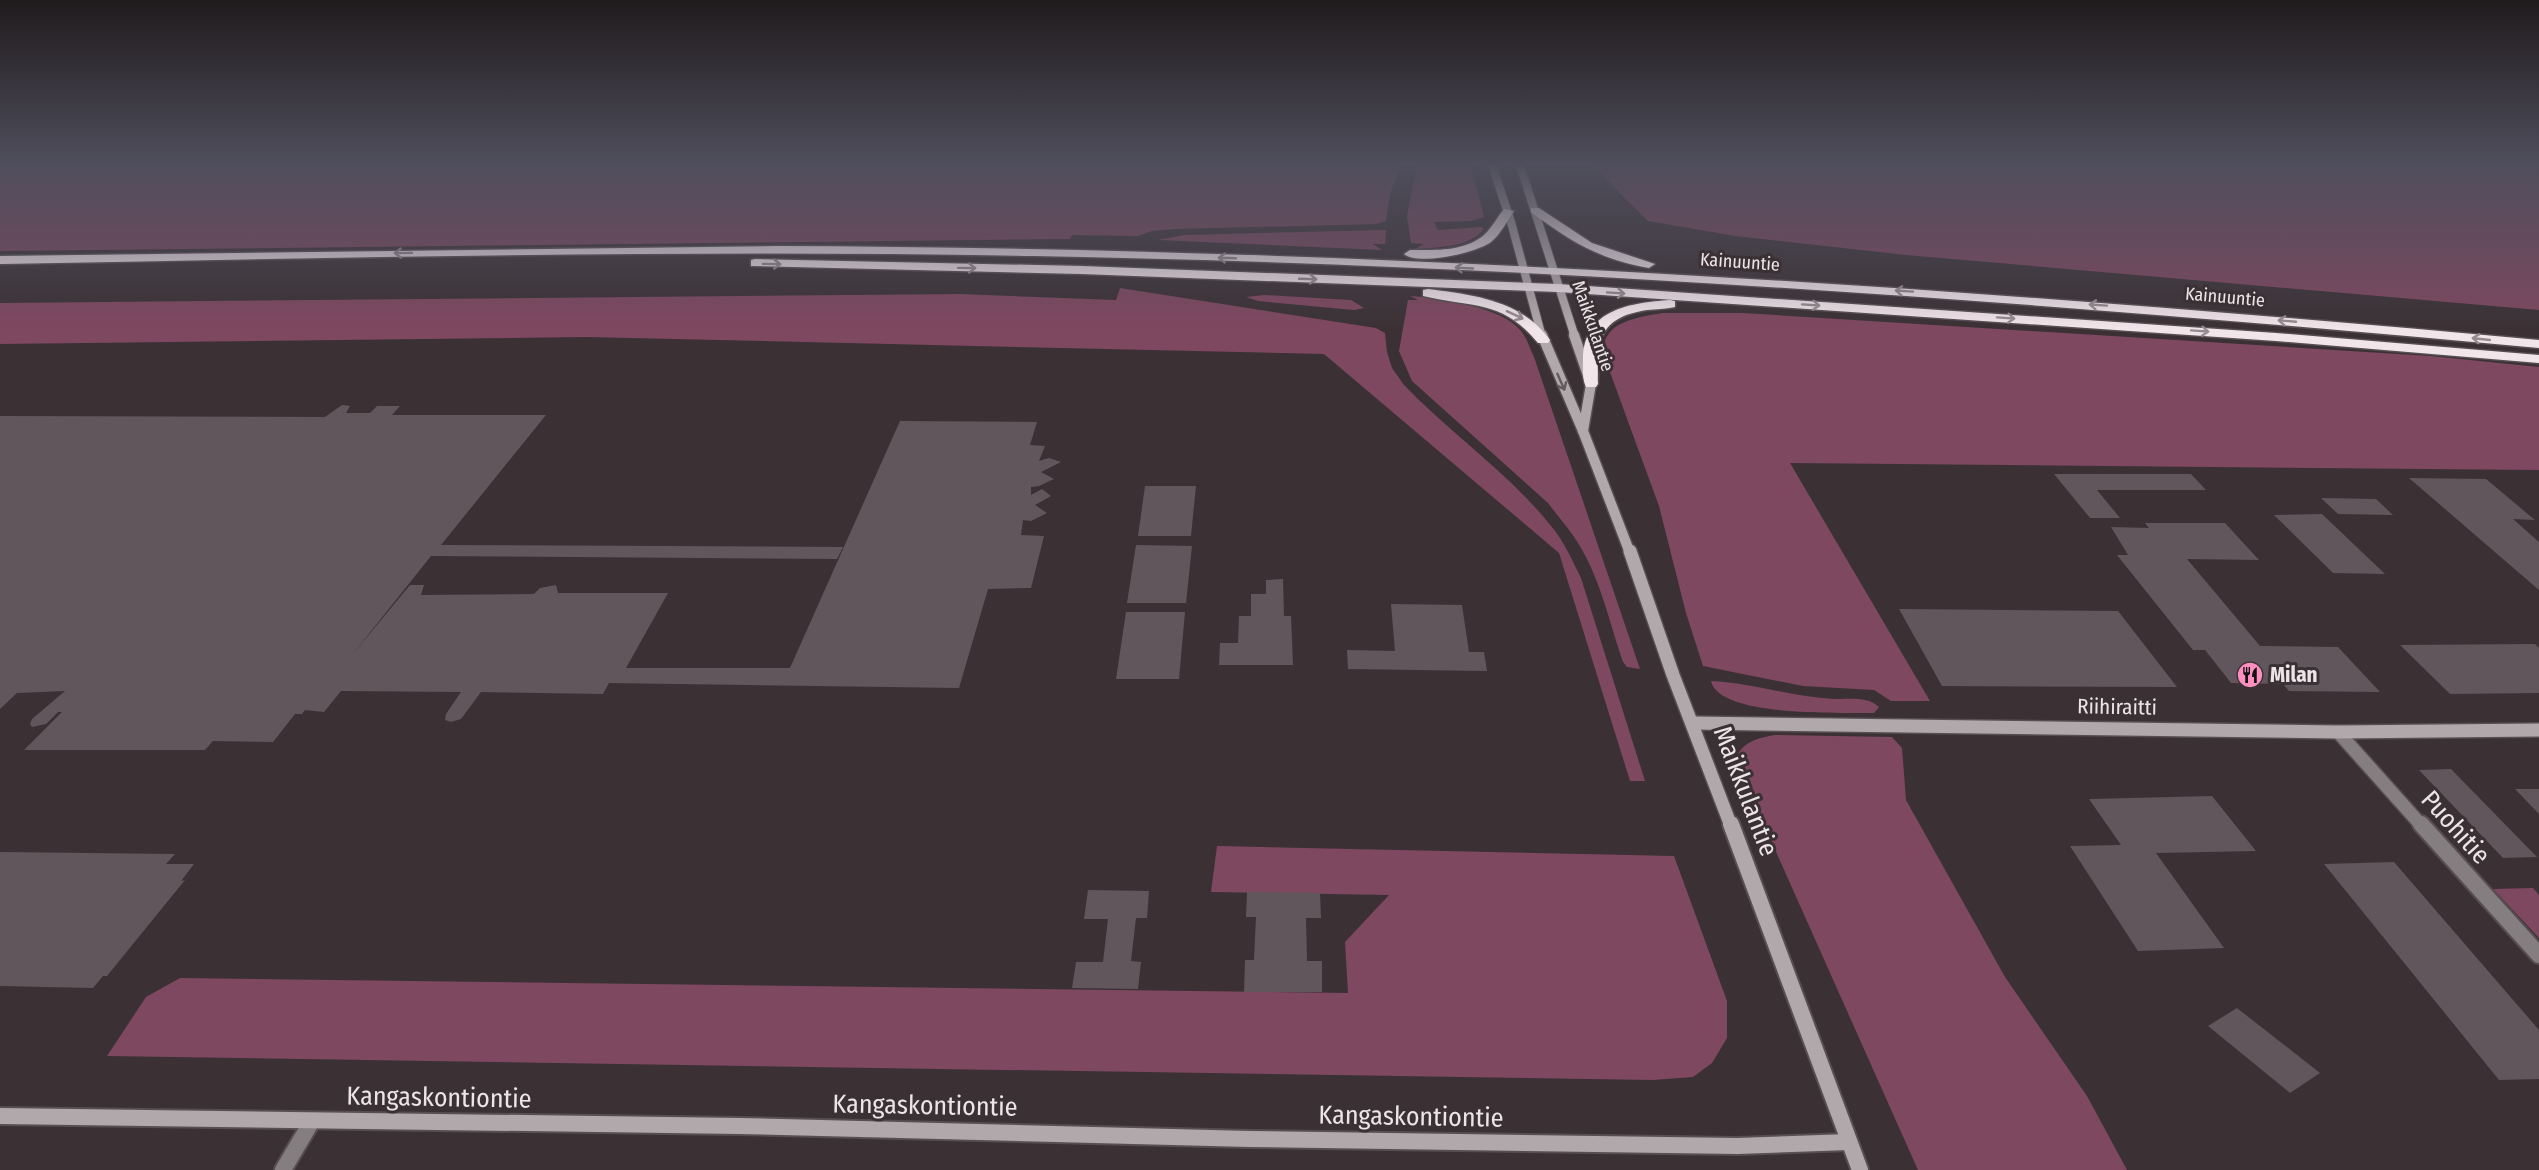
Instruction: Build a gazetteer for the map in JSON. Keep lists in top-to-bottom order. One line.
{"streets":{"highway":["Kainuuntie"],"main road":["Maikkulantie","Riihiraitti","Kangaskontiontie"],"street":["Puohitie"]},"crossings":[["Kainuuntie","Maikkulantie"],["Maikkulantie","Riihiraitti"],["Maikkulantie","Kangaskontiontie"],["Riihiraitti","Puohitie"]],"places":{"restaurant":["Milan"]}}
